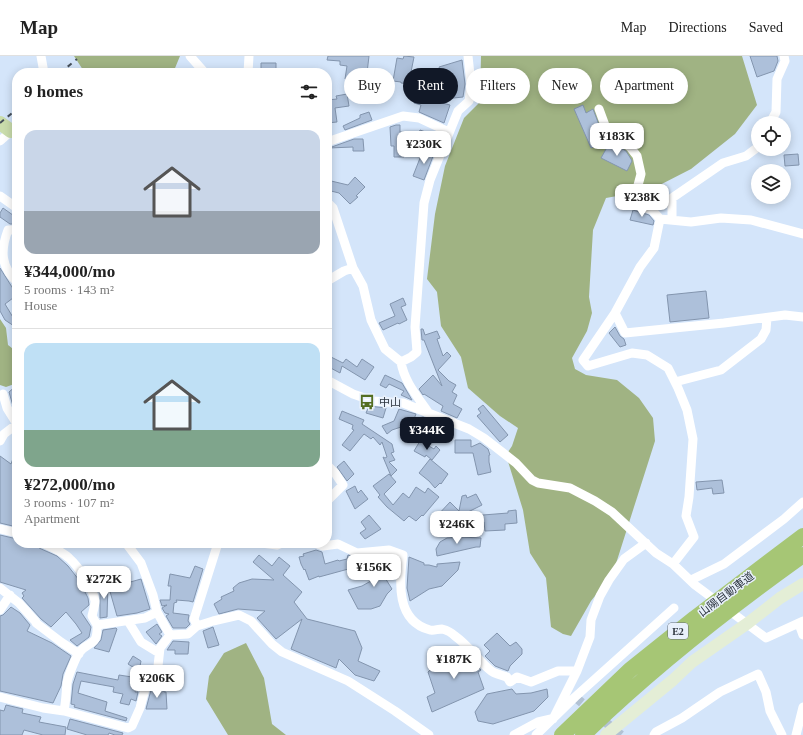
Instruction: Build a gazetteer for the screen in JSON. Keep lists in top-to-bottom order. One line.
{"streets":{"highway":["山陽自動車道","E2"]},"places":{"bus stop":["中山"]},"page":{"header":"Map","nav":["Map","Directions","Saved"],"chip":["Buy","Rent","Filters","New","Apartment"],"heading":"9 homes","list":[{"name":"¥344,000/mo","note":"5 rooms · 143 m² · House"},{"name":"¥272,000/mo","note":"3 rooms · 107 m² · Apartment"}],"price":["¥183K","¥230K","¥238K","¥344K","¥246K","¥156K","¥272K","¥187K","¥206K"]}}
